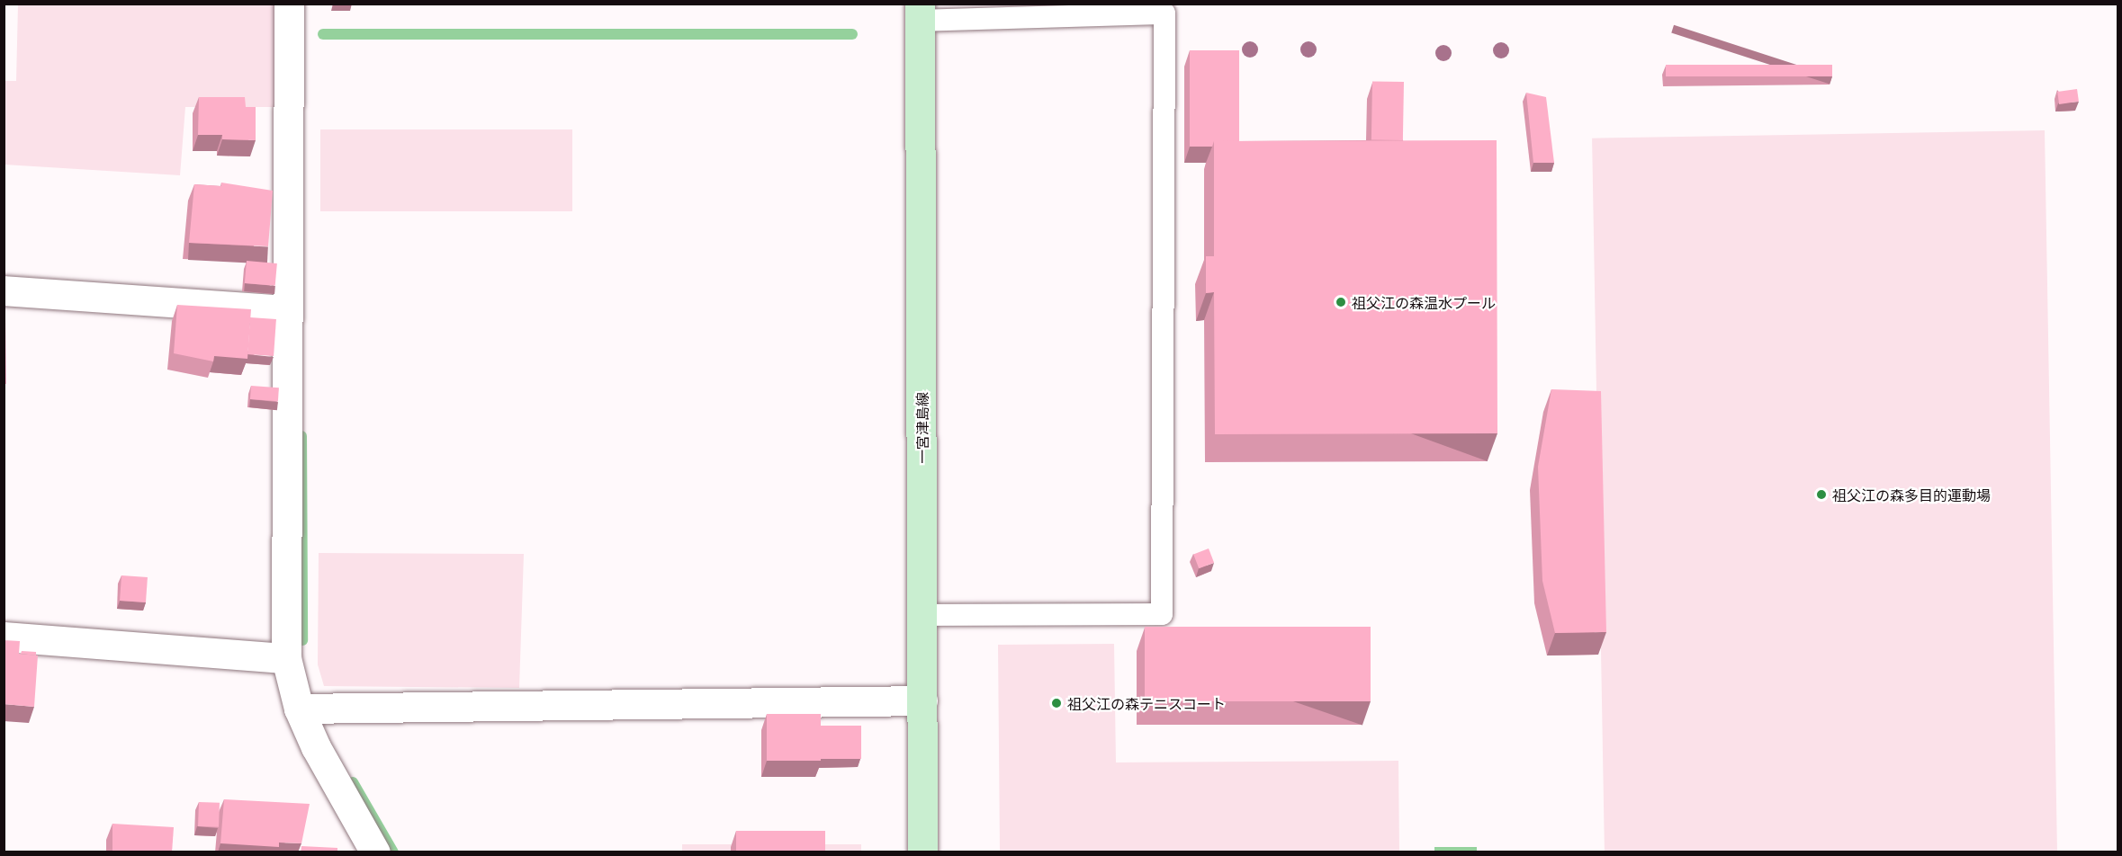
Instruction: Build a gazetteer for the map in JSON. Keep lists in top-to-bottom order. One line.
{"streets":{"main road":["一宮津島線"]},"places":["祖父江の森温水プール","祖父江の森多目的運動場","祖父江の森テニスコート"]}
